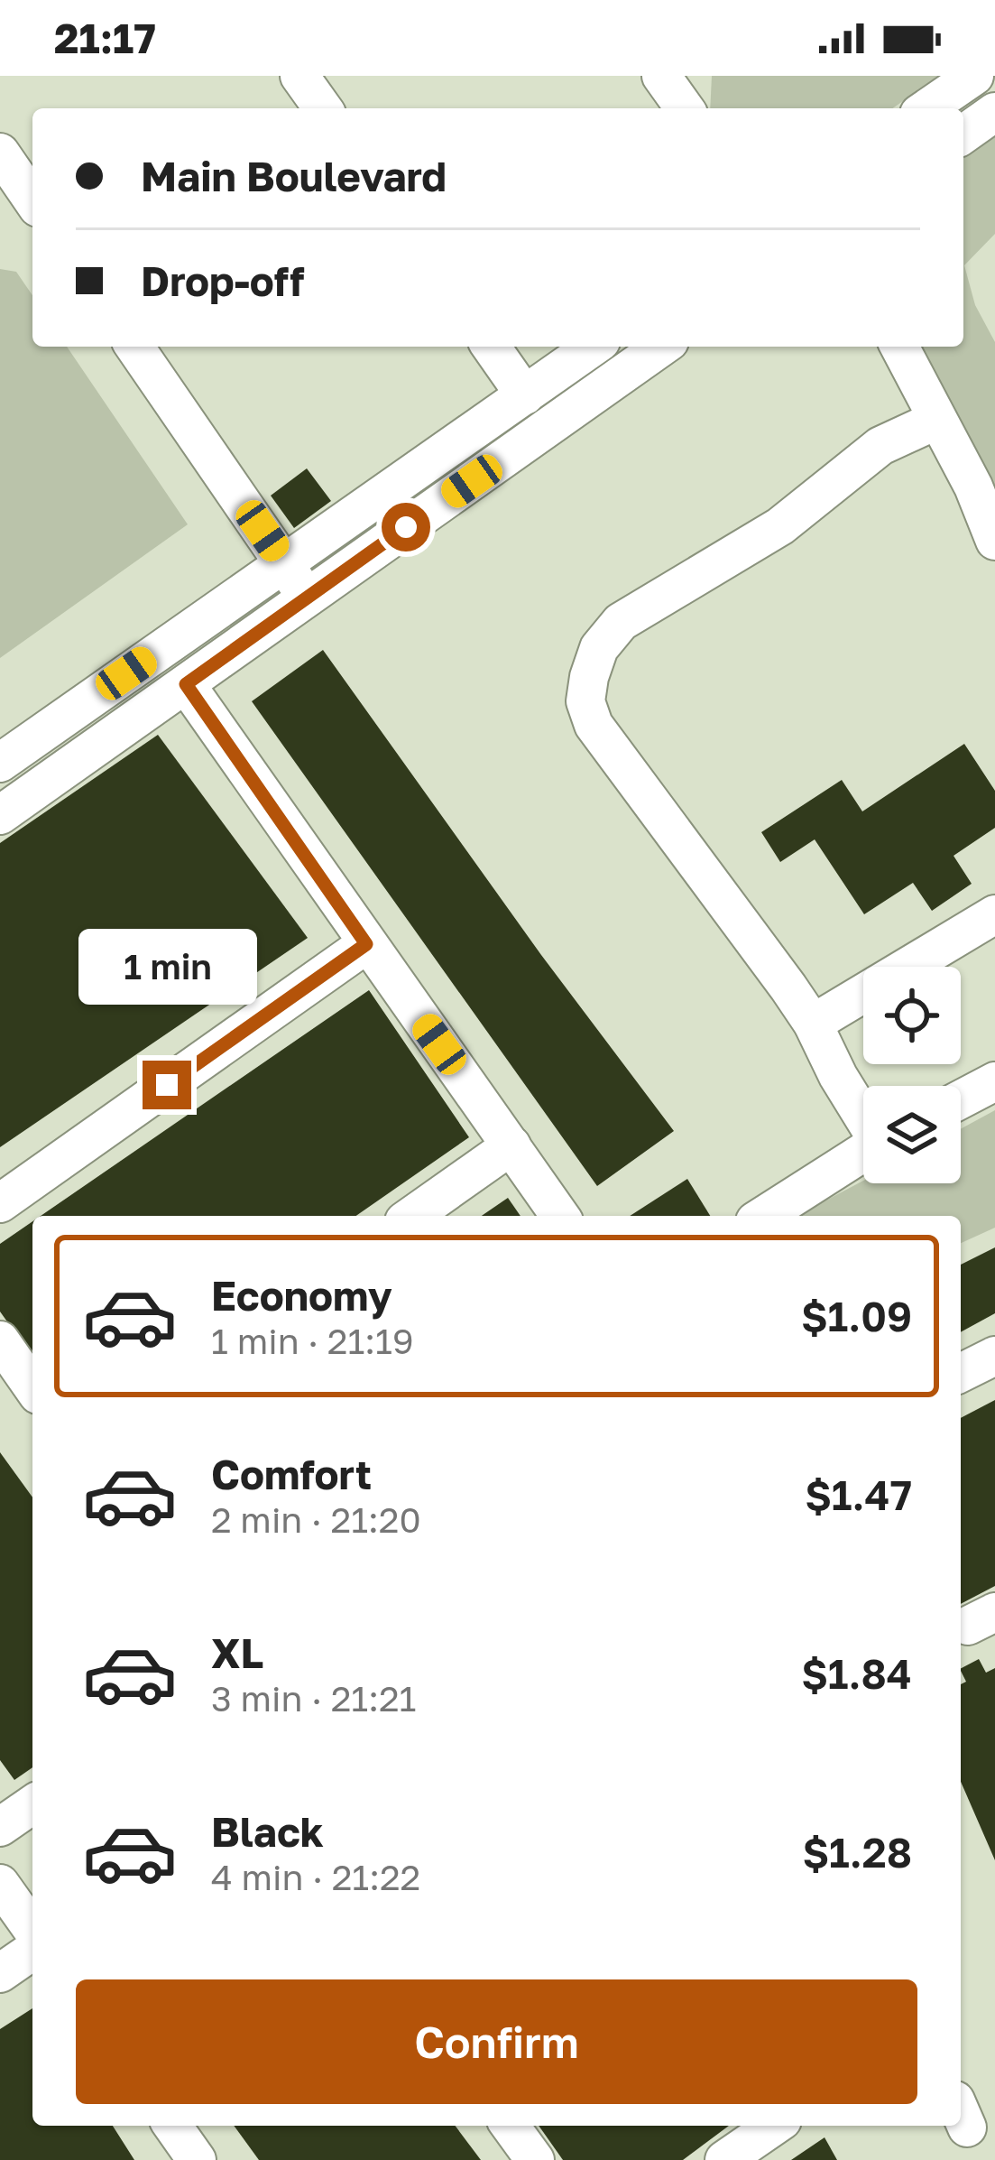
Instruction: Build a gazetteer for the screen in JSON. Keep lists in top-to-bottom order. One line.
{"page":{"status":"21:17","banner":["Main Boulevard","Drop-off"],"bubble":"1 min","list":[{"name":"Economy","note":"1 min · 21:19","value":"$1.09"},{"name":"Comfort","note":"2 min · 21:20","value":"$1.47"},{"name":"XL","note":"3 min · 21:21","value":"$1.84"},{"name":"Black","note":"4 min · 21:22","value":"$1.28"}],"buttons":"Confirm"}}
